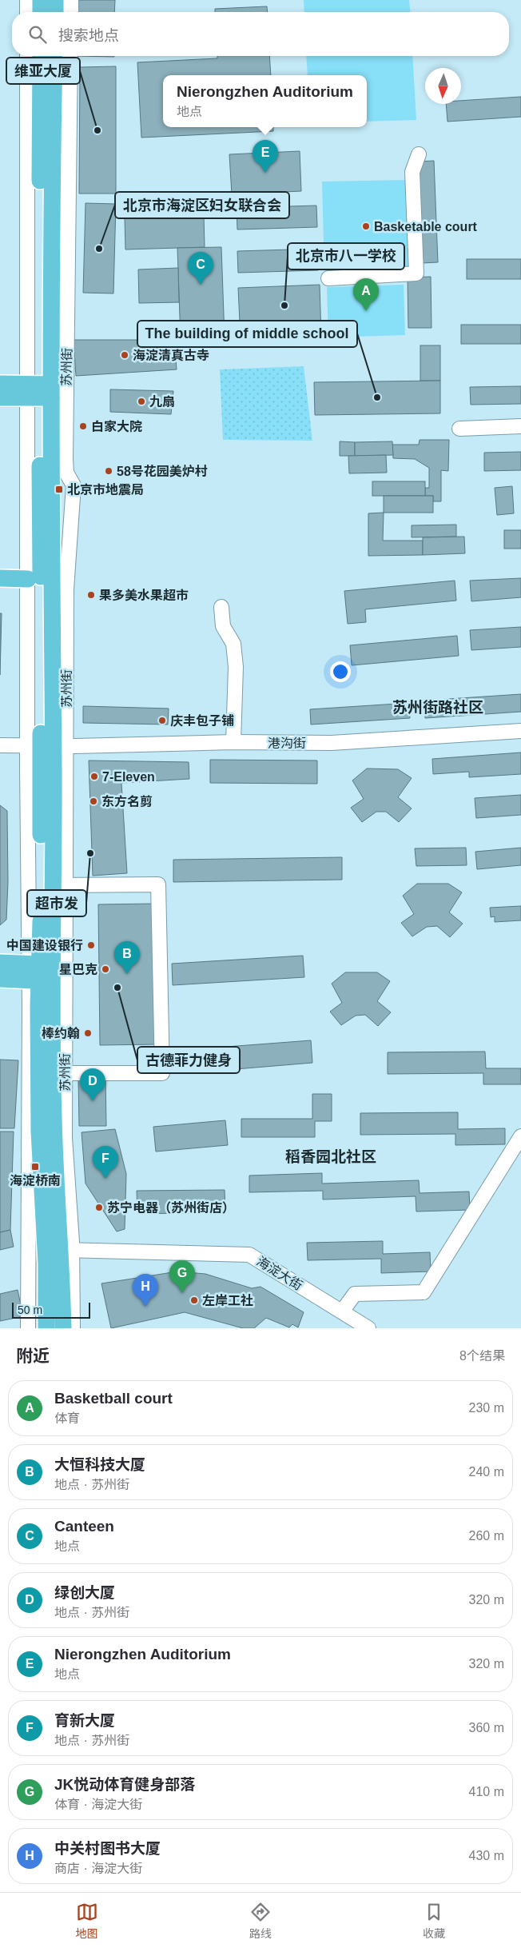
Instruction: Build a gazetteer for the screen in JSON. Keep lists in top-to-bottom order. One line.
{"streets":{"main road":["苏州街"],"street":["港沟街","海淀大街"]},"crossings":[["苏州街","港沟街"],["苏州街","海淀大街"]],"districts":["苏州街路社区","稻香园北社区"],"places":{"other":["维亚大厦","Basketable court","北京市海淀区妇女联合会","北京市八一学校","海淀清真古寺","The building of middle school","九扇","白家大院","58号花园美炉村","果多美水果超市","庆丰包子铺","7-Eleven","东方名剪","超市发","中国建设银行","星巴克","古德菲力健身","棒约翰","苏宁电器（苏州街店）","左岸工社"],"transit":["北京市地震局","海淀桥南"]},"scale_bar":"50 m","north":"bottom","page":{"search":"搜索地点","popup":["Nierongzhen Auditorium","地点"],"pins":["E","C","A","B","D","F","G","H"],"scale":"50 m","heading":["附近","8个结果"],"list":[{"mark":"A","name":"Basketball court","note":"体育","value":"230 m"},{"mark":"B","name":"大恒科技大厦","note":"地点 · 苏州街","value":"240 m"},{"mark":"C","name":"Canteen","note":"地点","value":"260 m"},{"mark":"D","name":"绿创大厦","note":"地点 · 苏州街","value":"320 m"},{"mark":"E","name":"Nierongzhen Auditorium","note":"地点","value":"320 m"},{"mark":"F","name":"育新大厦","note":"地点 · 苏州街","value":"360 m"},{"mark":"G","name":"JK悦动体育健身部落","note":"体育 · 海淀大街","value":"410 m"},{"mark":"H","name":"中关村图书大厦","note":"商店 · 海淀大街","value":"430 m"}],"nav":["地图","路线","收藏"]}}
